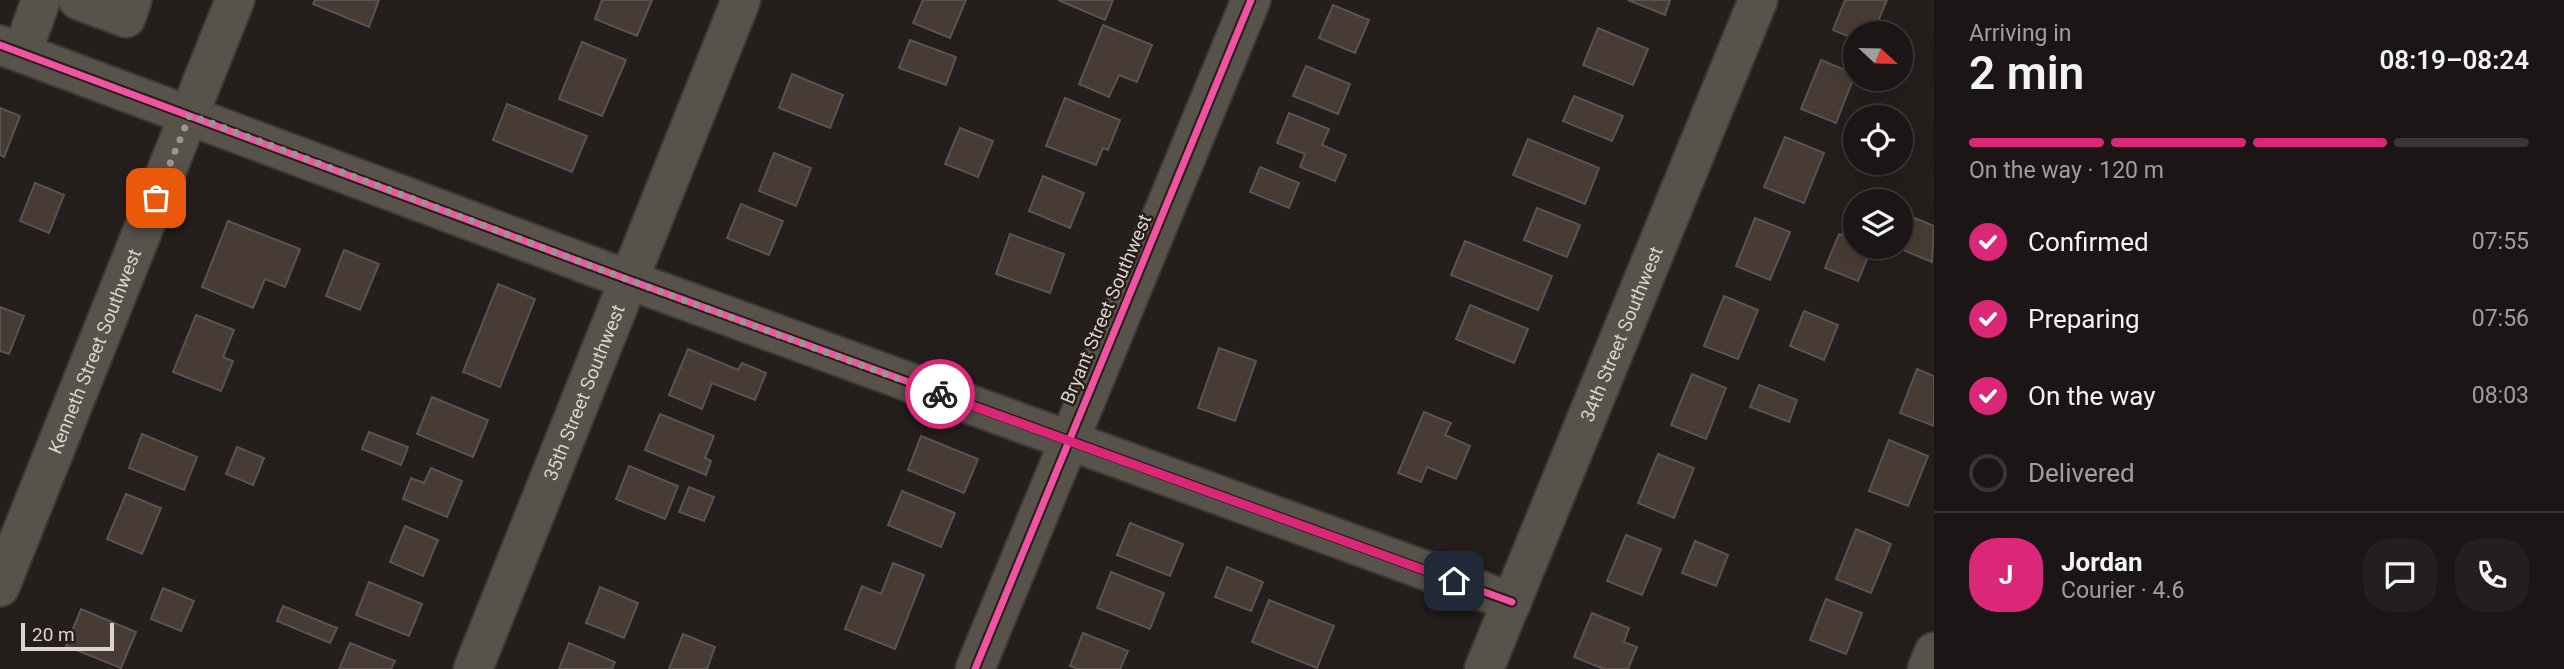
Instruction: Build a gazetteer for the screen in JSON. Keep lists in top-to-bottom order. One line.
{"streets":{"street":["Bryant Street Southwest","34th Street Southwest","Kenneth Street Southwest","35th Street Southwest"]},"scale_bar":"20 m","north":"right","page":{"heading":["2 min","Arriving in","08:19–08:24"],"panel":["Jordan","Courier · 4.6"],"bar":"On the way · 120 m","list":[["Confirmed","07:55"],["Preparing","07:56"],["On the way","08:03"],"Delivered"],"round":"J","scale":"20 m"}}
